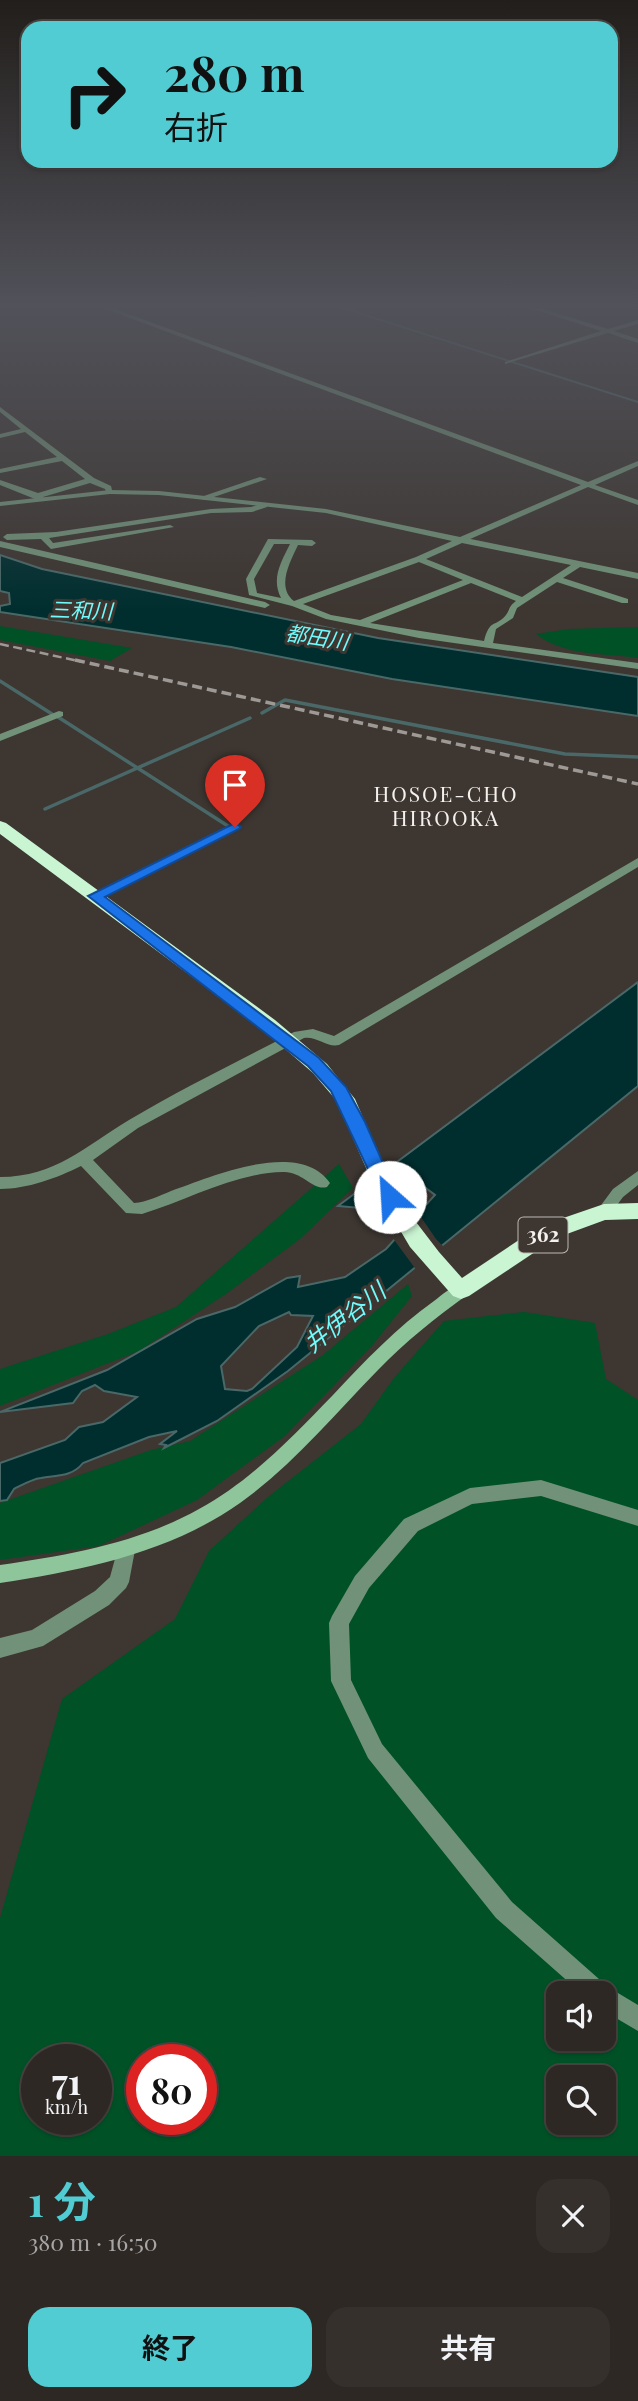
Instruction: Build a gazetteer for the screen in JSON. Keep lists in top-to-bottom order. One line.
{"streets":{"highway":["362"]},"districts":["HOSOE-CHO HIROOKA"],"water":["三和川","都田川","井伊谷川"],"page":{"turn":["280 m","右折"],"speed":"71 km/h","limit":"80","heading":["1 分","380 m · 16:50"],"buttons":["終了","共有"]}}
